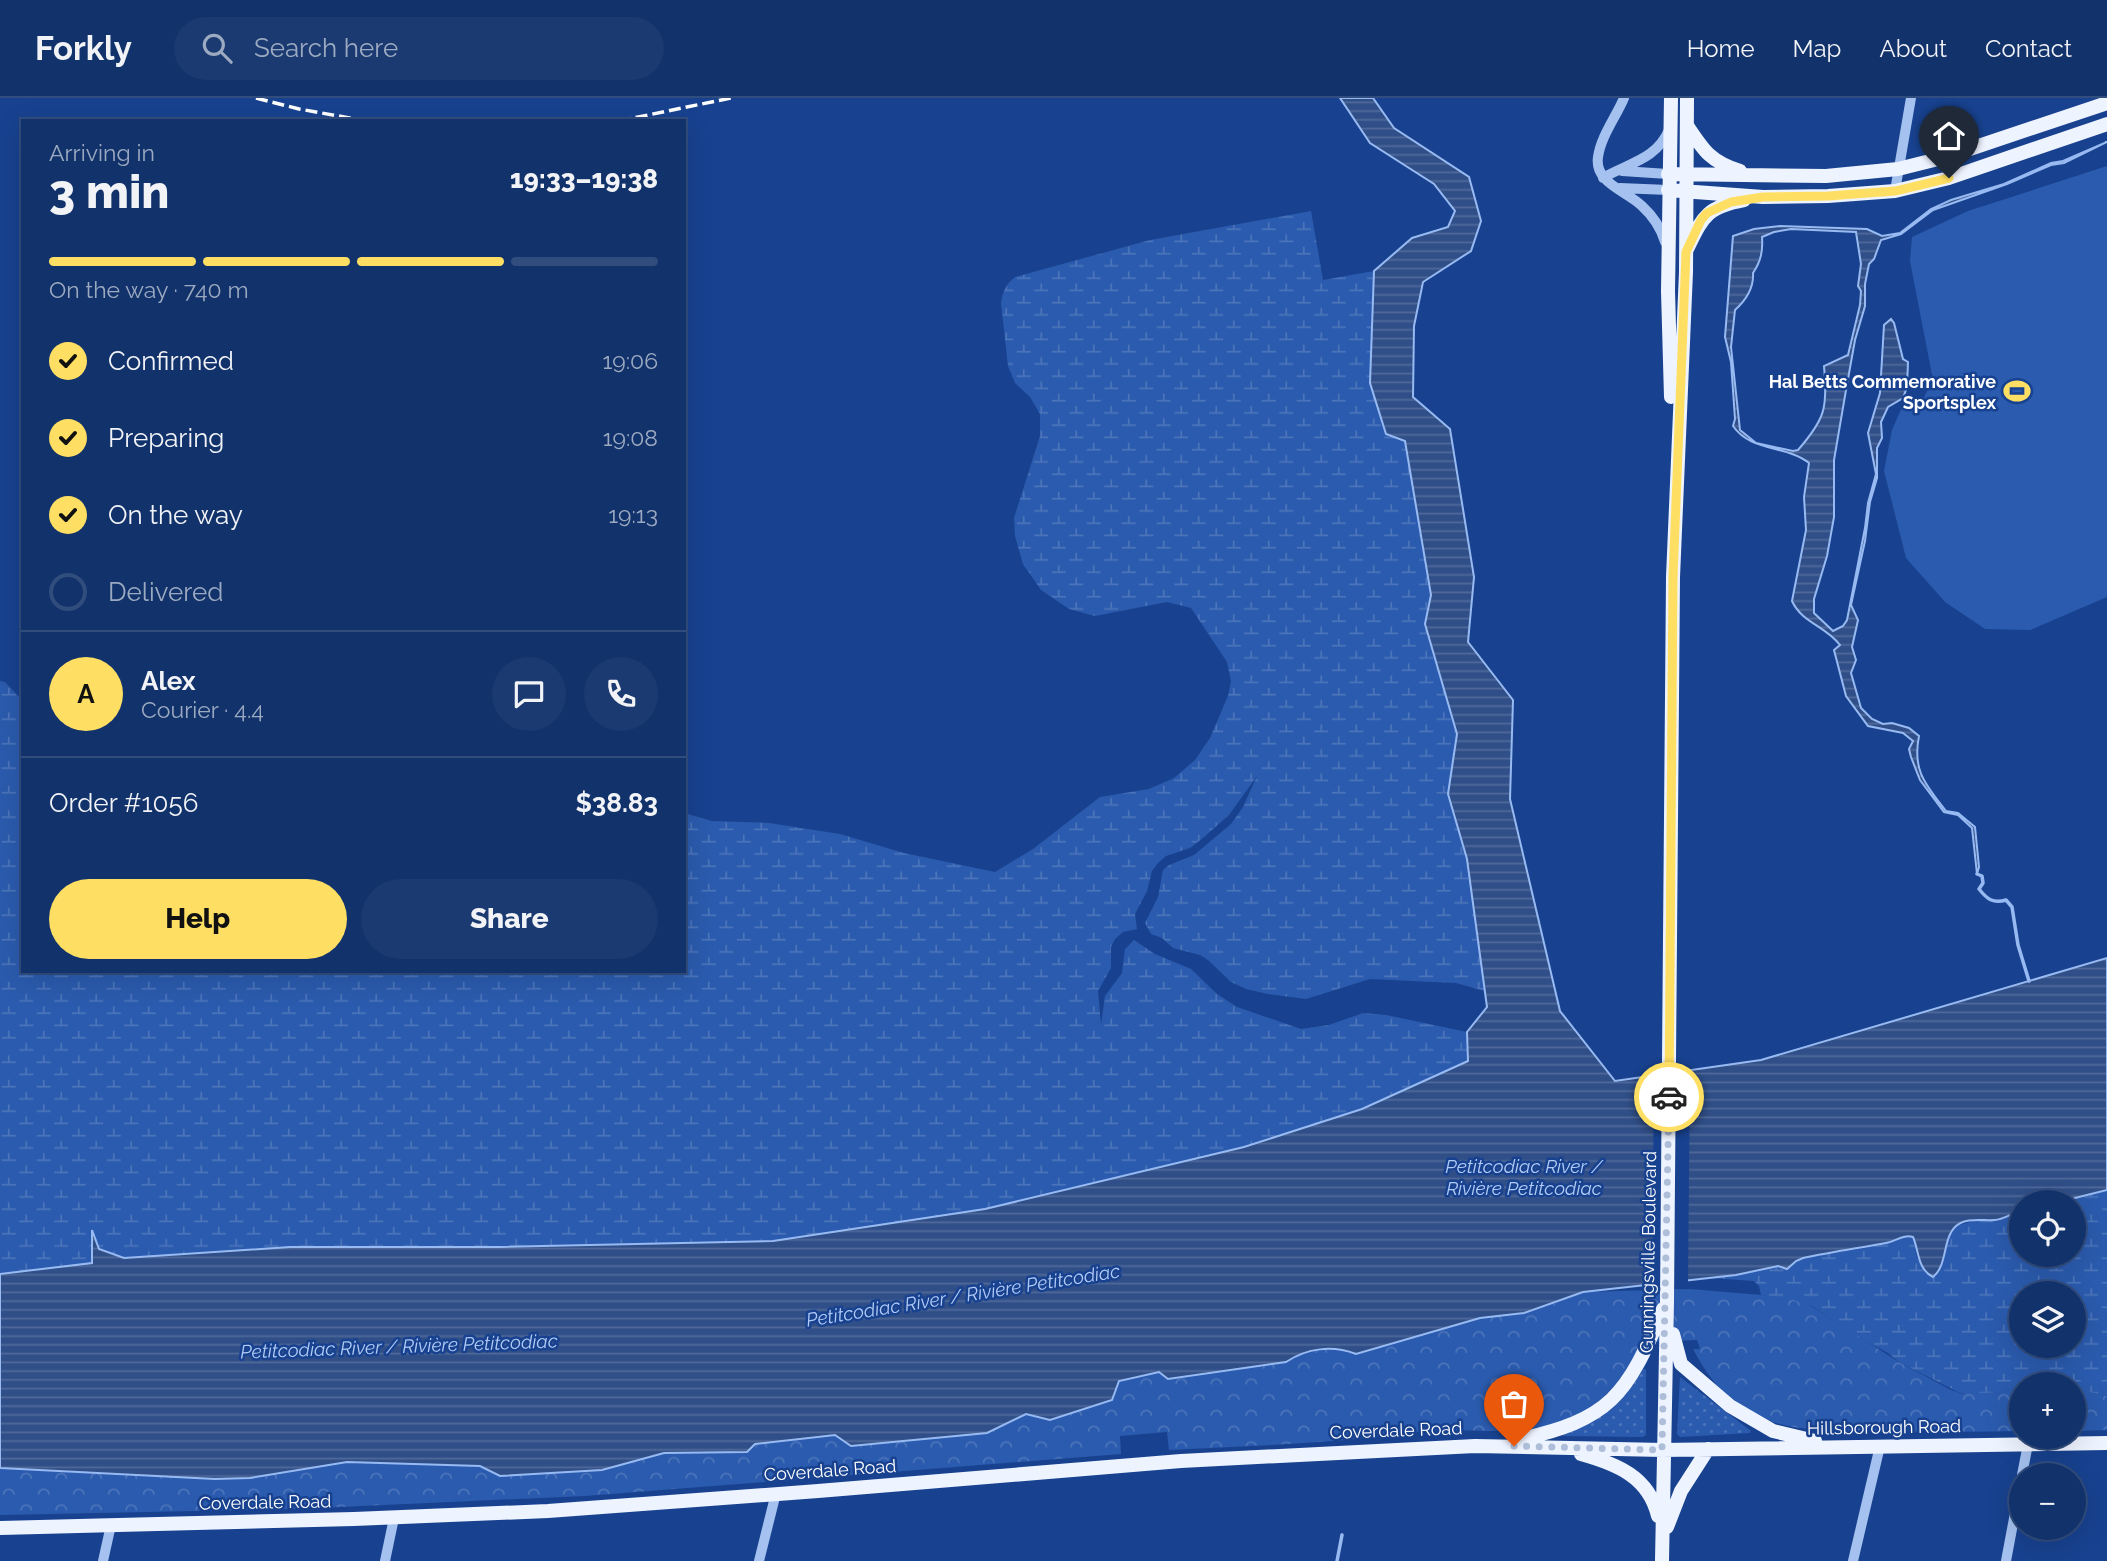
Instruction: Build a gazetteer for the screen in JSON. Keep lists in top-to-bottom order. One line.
{"streets":{"main road":["Gunningsville Boulevard","Hillsborough Road","Coverdale Road"]},"crossings":[["Gunningsville Boulevard","Hillsborough Road"],["Gunningsville Boulevard","Coverdale Road"],["Hillsborough Road","Coverdale Road"]],"water":["Petitcodiac River / Rivière Petitcodiac"],"places":{"sports":["Hal Betts Commemorative Sportsplex"]},"page":{"header":"Forkly","search":"Search here","nav":["Home","Map","About","Contact"],"heading":["3 min","Arriving in","19:33–19:38"],"panel":["Alex","Courier · 4.4","Order #1056","$38.83"],"bar":"On the way · 740 m","list":[["Confirmed","19:06"],["Preparing","19:08"],["On the way","19:13"],"Delivered"],"round":"A","buttons":["Help","Share"],"map_buttons":["+","−"]}}
